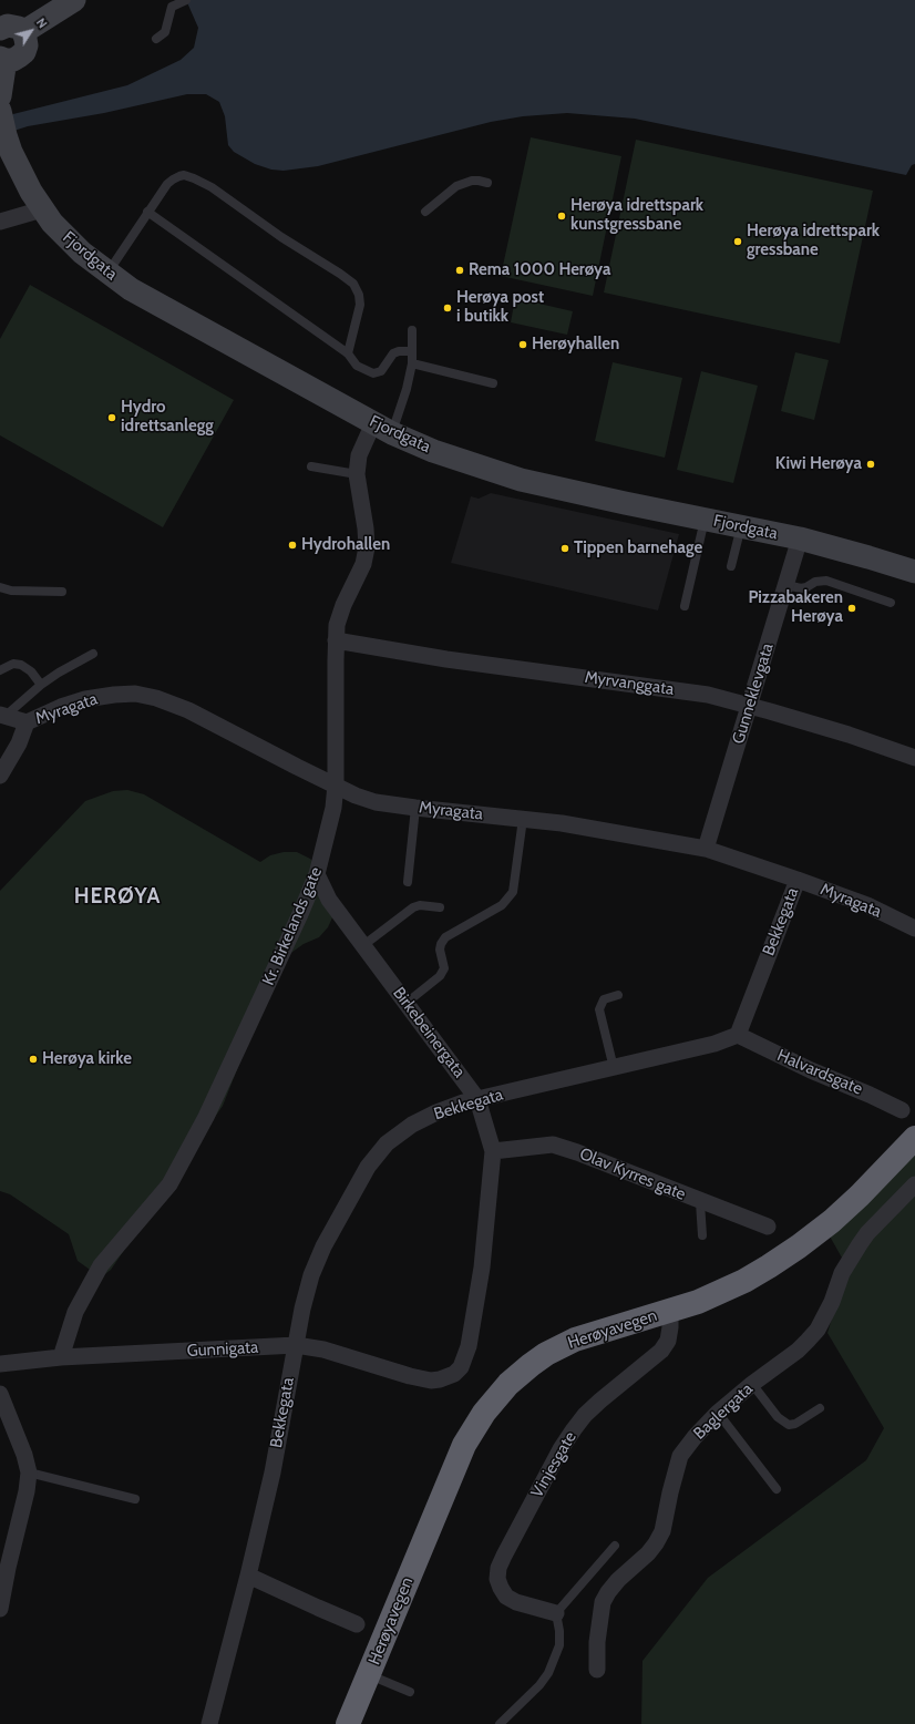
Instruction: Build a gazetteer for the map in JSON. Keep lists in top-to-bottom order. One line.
{"streets":{"highway":["Herøyavegen"],"street":["Fjordgata","Myrvanggata","Gunneklevgata","Myragata","Bekkegata","Kr. Birkelands gate","Birkebeinergata","Halvardsgate","Olav Kyrres gate","Gunnigata","Baglergata","Vinjesgate"]},"crossings":[["Fjordgata","Gunneklevgata"],["Fjordgata","Kr. Birkelands gate"],["Myrvanggata","Gunneklevgata"],["Myrvanggata","Kr. Birkelands gate"],["Gunneklevgata","Myragata"],["Myragata","Bekkegata"],["Myragata","Kr. Birkelands gate"],["Bekkegata","Birkebeinergata"],["Bekkegata","Halvardsgate"],["Bekkegata","Gunnigata"],["Kr. Birkelands gate","Birkebeinergata"],["Kr. Birkelands gate","Gunnigata"],["Birkebeinergata","Olav Kyrres gate"],["Birkebeinergata","Gunnigata"],["Herøyavegen","Vinjesgate"]],"districts":["HERØYA"],"places":["Herøya idrettspark kunstgressbane","Herøya idrettspark gressbane","Rema 1000 Herøya","Herøya post i butikk","Herøyhallen","Hydro idrettsanlegg","Kiwi Herøya","Hydrohallen","Tippen barnehage","Pizzabakeren Herøya","Herøya kirke"],"north":"top right"}
